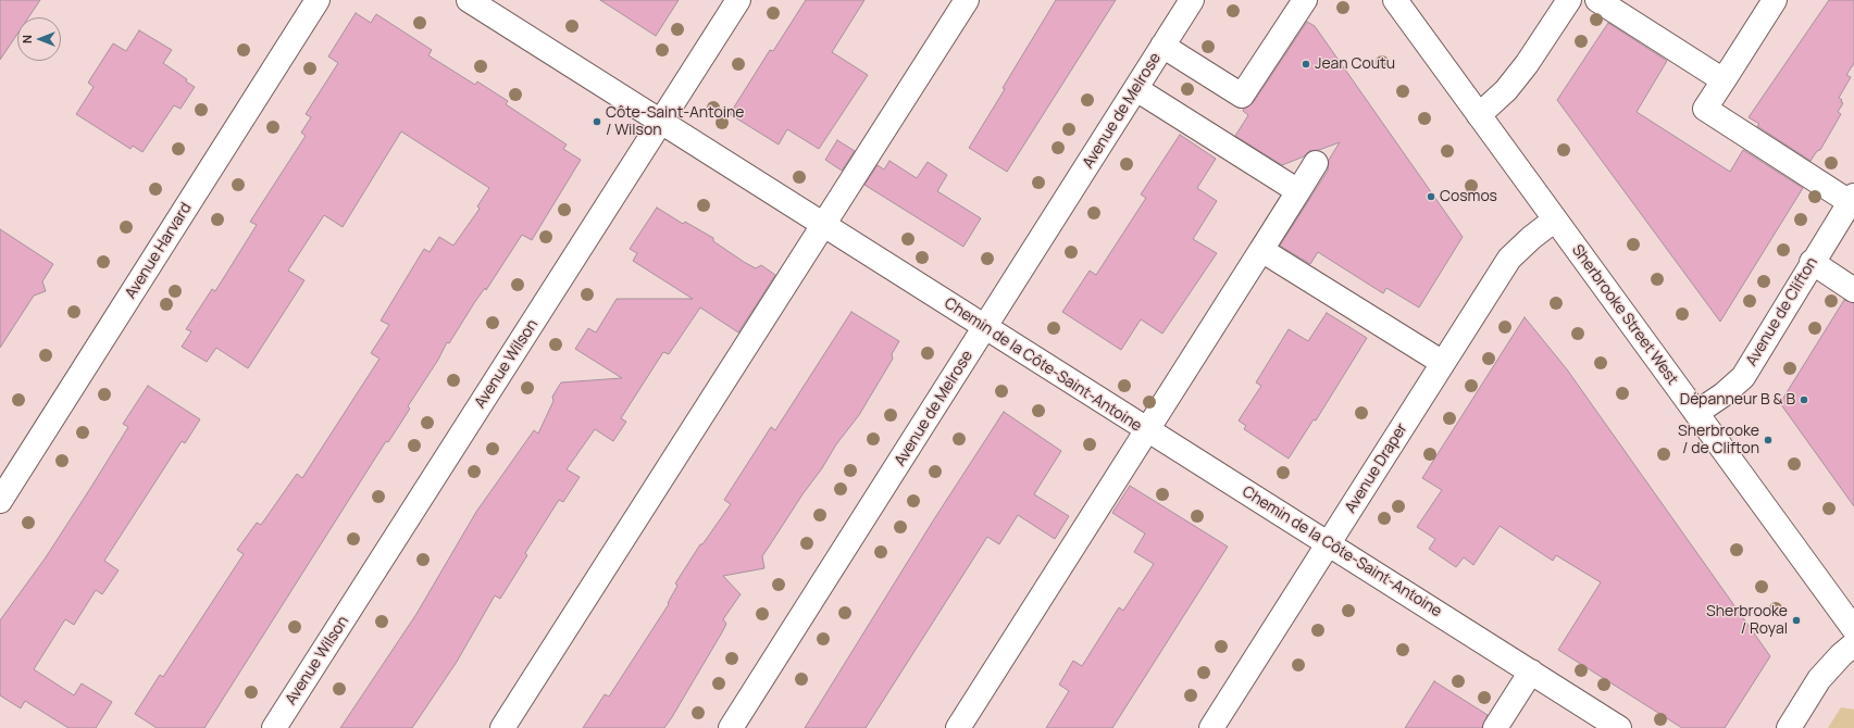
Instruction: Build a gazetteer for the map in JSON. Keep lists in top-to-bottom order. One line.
{"streets":{"street":["Avenue de Melrose","Avenue Harvard","Avenue de Clifton","Sherbrooke Street West","Avenue Wilson","Chemin de la Côte-Saint-Antoine","Avenue Draper"]},"crossings":[["Avenue de Melrose","Chemin de la Côte-Saint-Antoine"],["Avenue de Clifton","Sherbrooke Street West"],["Sherbrooke Street West","Avenue Draper"],["Avenue Wilson","Chemin de la Côte-Saint-Antoine"],["Chemin de la Côte-Saint-Antoine","Avenue Draper"]],"places":["Jean Coutu","Côte-Saint-Antoine / Wilson","Cosmos","Dépanneur B & B","Sherbrooke / de Clifton","Sherbrooke / Royal"],"north":"left"}
